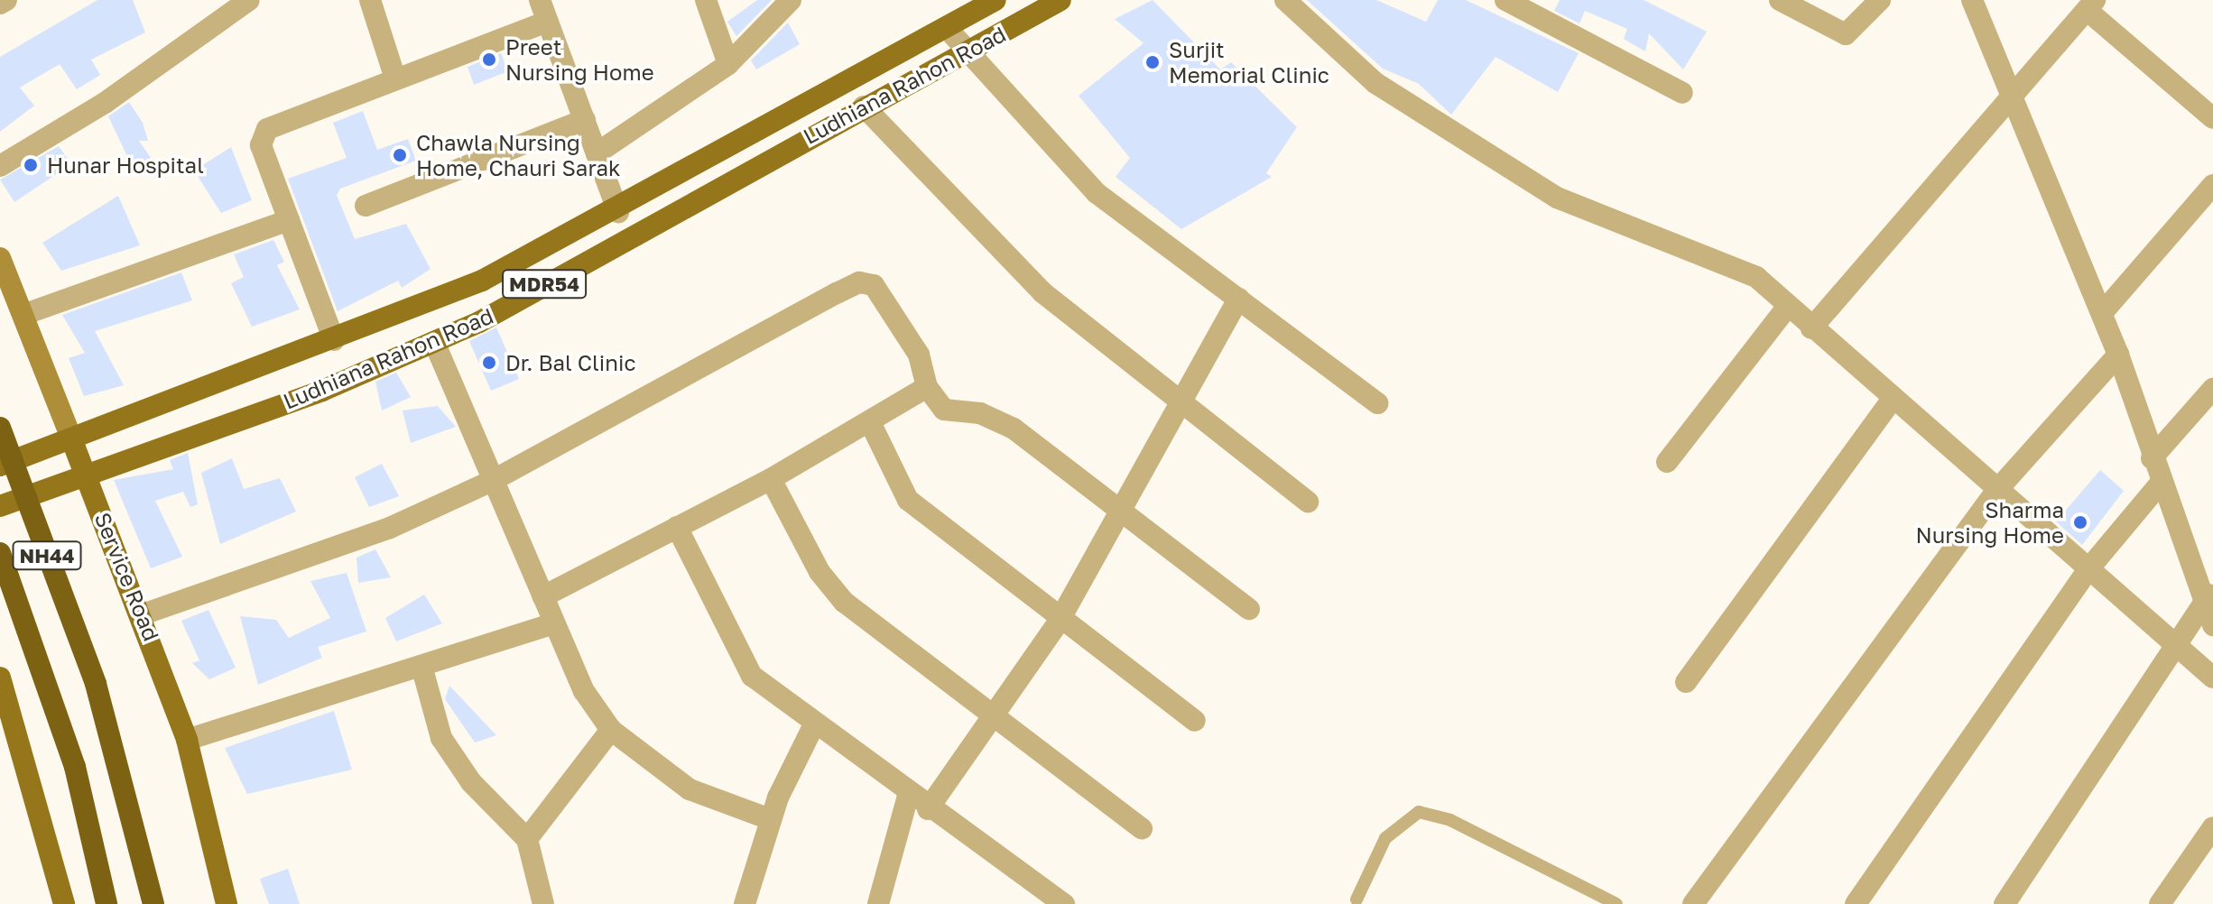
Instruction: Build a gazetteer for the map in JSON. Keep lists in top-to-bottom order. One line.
{"streets":{"highway":["NH44"],"main road":["Ludhiana Rahon Road","MDR54","Service Road"]},"crossings":[["Ludhiana Rahon Road","Service Road"]],"places":["Preet Nursing Home","Surjit Memorial Clinic","Chawla Nursing Home, Chauri Sarak","Hunar Hospital","Dr. Bal Clinic","Sharma Nursing Home"]}
